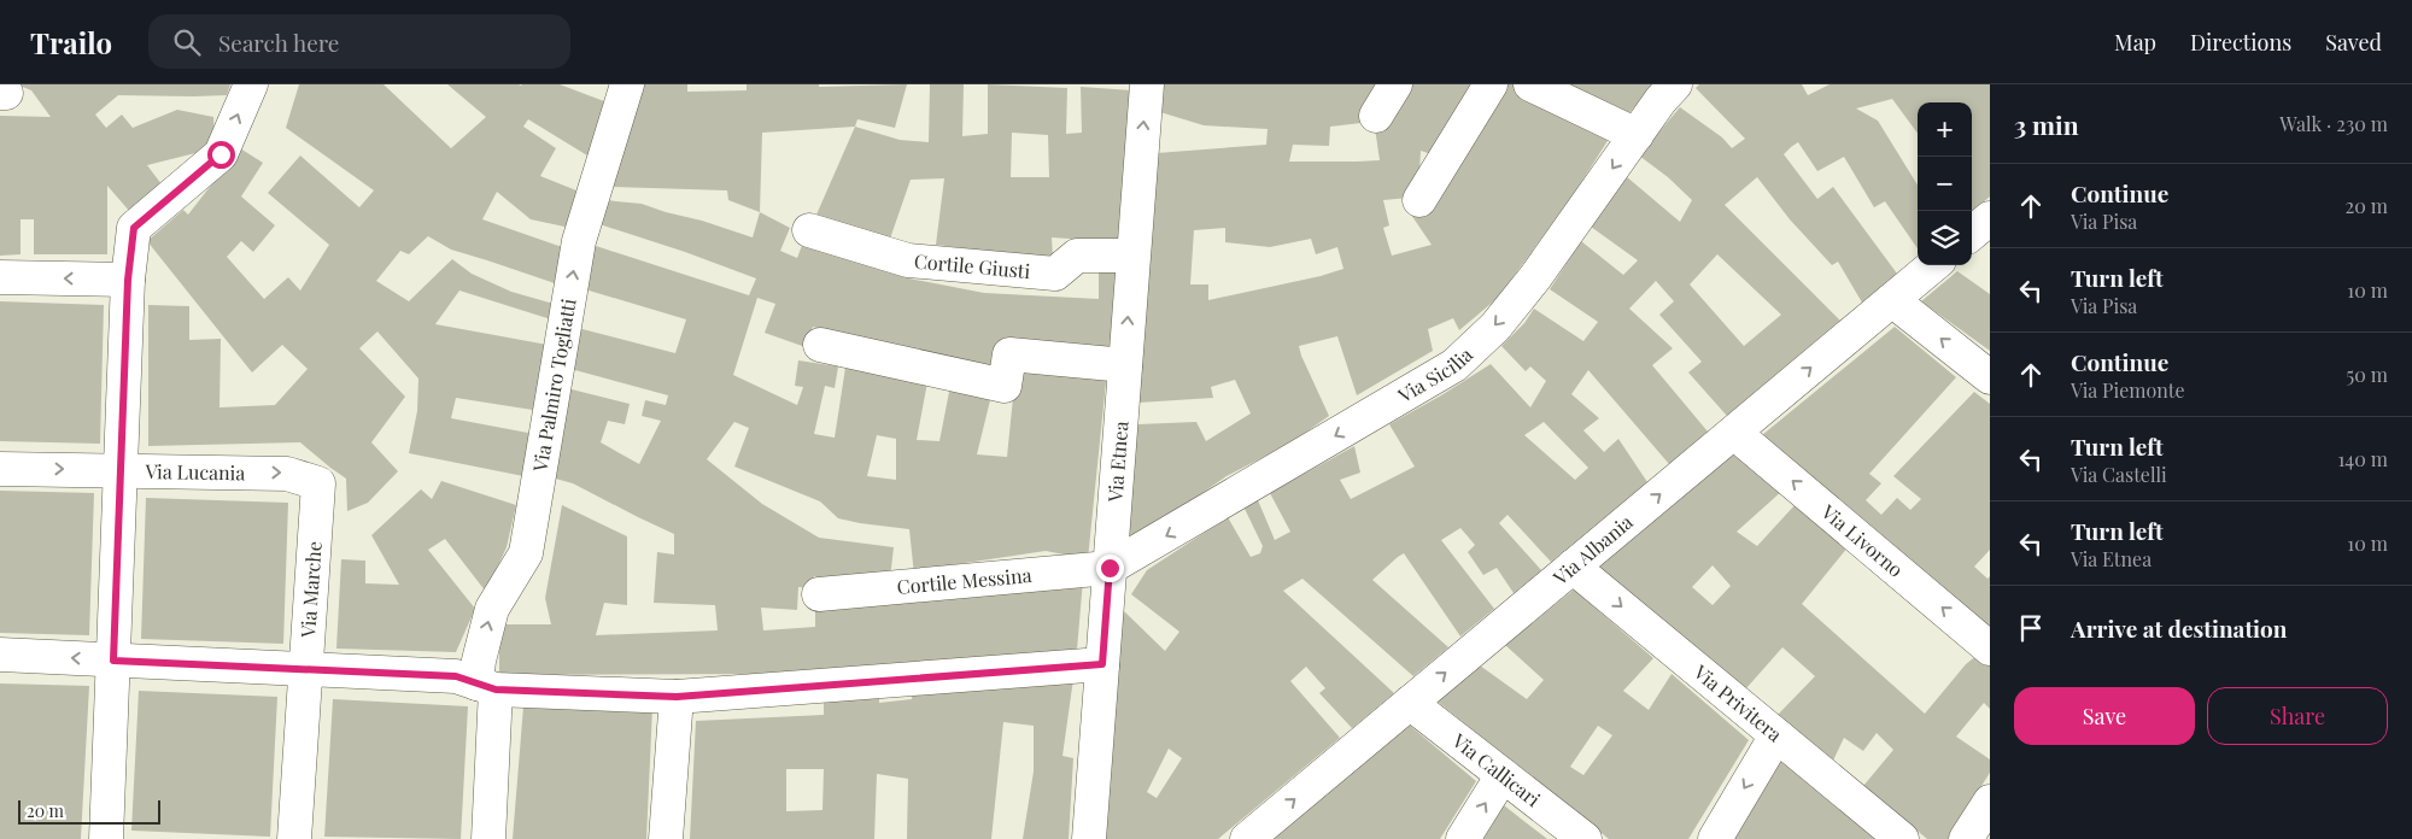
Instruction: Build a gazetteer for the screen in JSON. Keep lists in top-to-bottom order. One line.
{"streets":{"street":["Cortile Giusti","Via Sicilia","Via Palmiro Togliatti","Via Etnea","Via Lucania","Via Livorno","Via Albania","Cortile Messina","Via Marche","Via Privitera","Via Callicari"]},"crossings":[["Cortile Giusti","Via Etnea"],["Via Sicilia","Via Etnea"],["Via Sicilia","Cortile Messina"],["Via Etnea","Cortile Messina"],["Via Lucania","Via Marche"],["Via Livorno","Via Albania"],["Via Albania","Via Privitera"],["Via Albania","Via Callicari"]],"one_way":["Via Sicilia","Via Palmiro Togliatti","Via Etnea","Via Albania","Via Privitera"],"scale_bar":"20 m","page":{"header":"Trailo","search":"Search here","nav":["Map","Directions","Saved"],"heading":["3 min","Walk · 230 m"],"map_buttons":["+","−"],"list":[["Continue","Via Pisa","20 m"],["Turn left","Via Pisa","10 m"],["Continue","Via Piemonte","50 m"],["Turn left","Via Castelli","140 m"],["Turn left","Via Etnea","10 m"],"Arrive at destination"],"buttons":["Save","Share"],"scale":"20 m"}}
